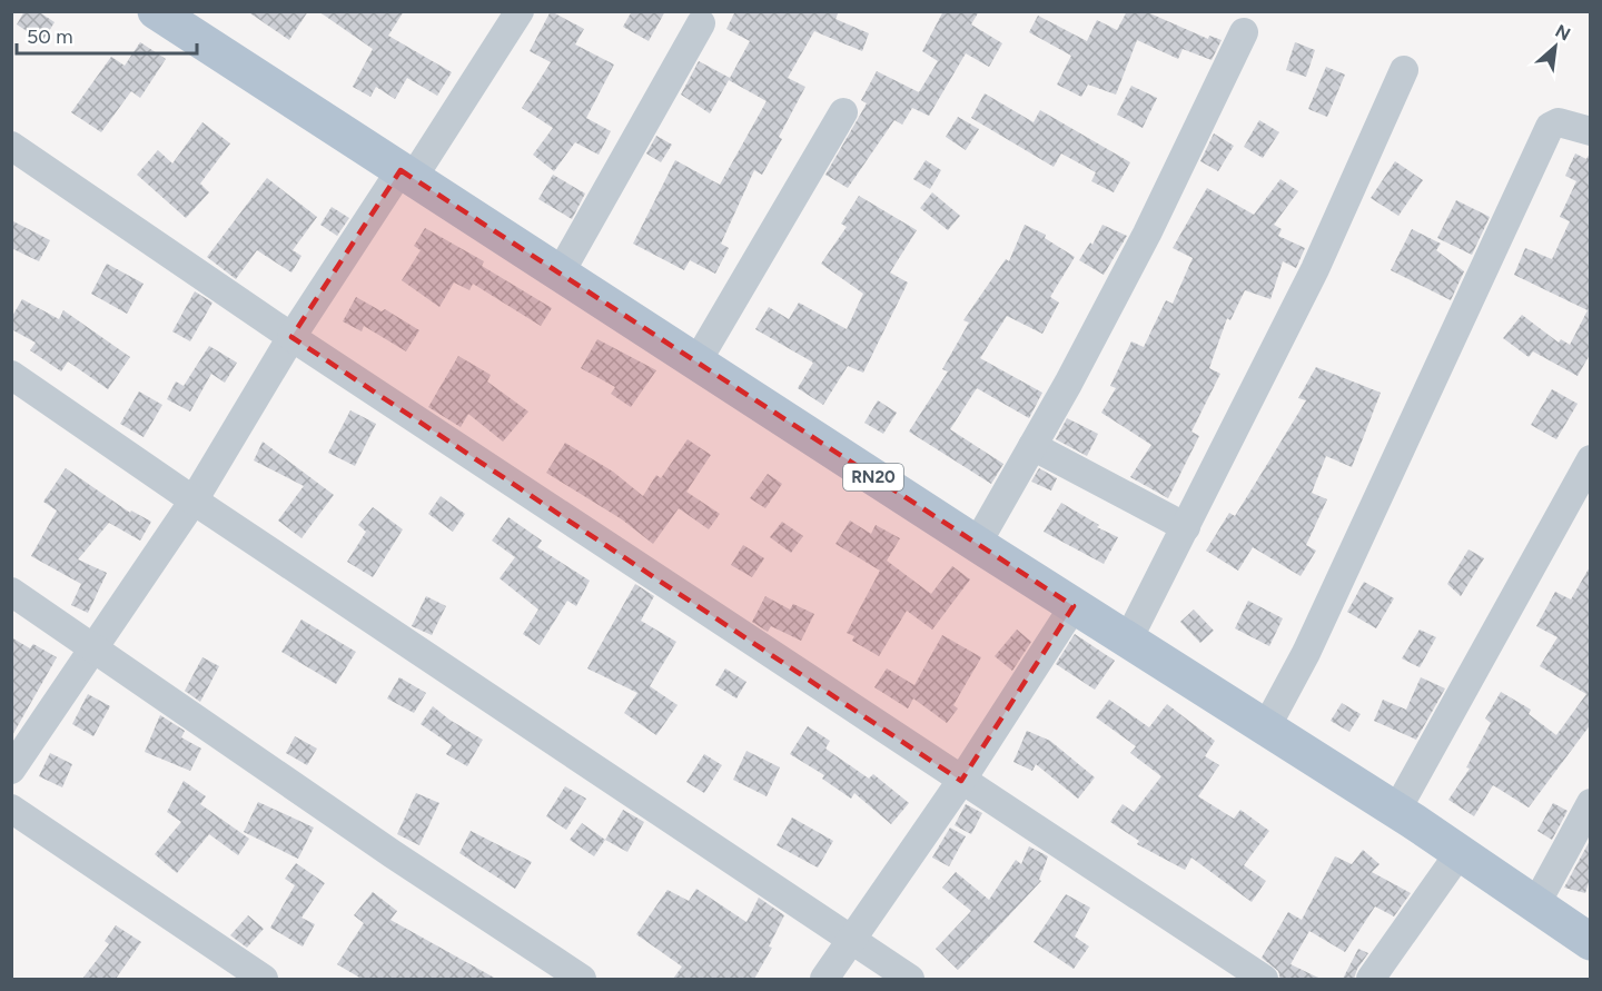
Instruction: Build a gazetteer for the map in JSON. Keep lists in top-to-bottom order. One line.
{"streets":{"main road":["RN20"]},"scale_bar":"50 m","north":"top right"}
